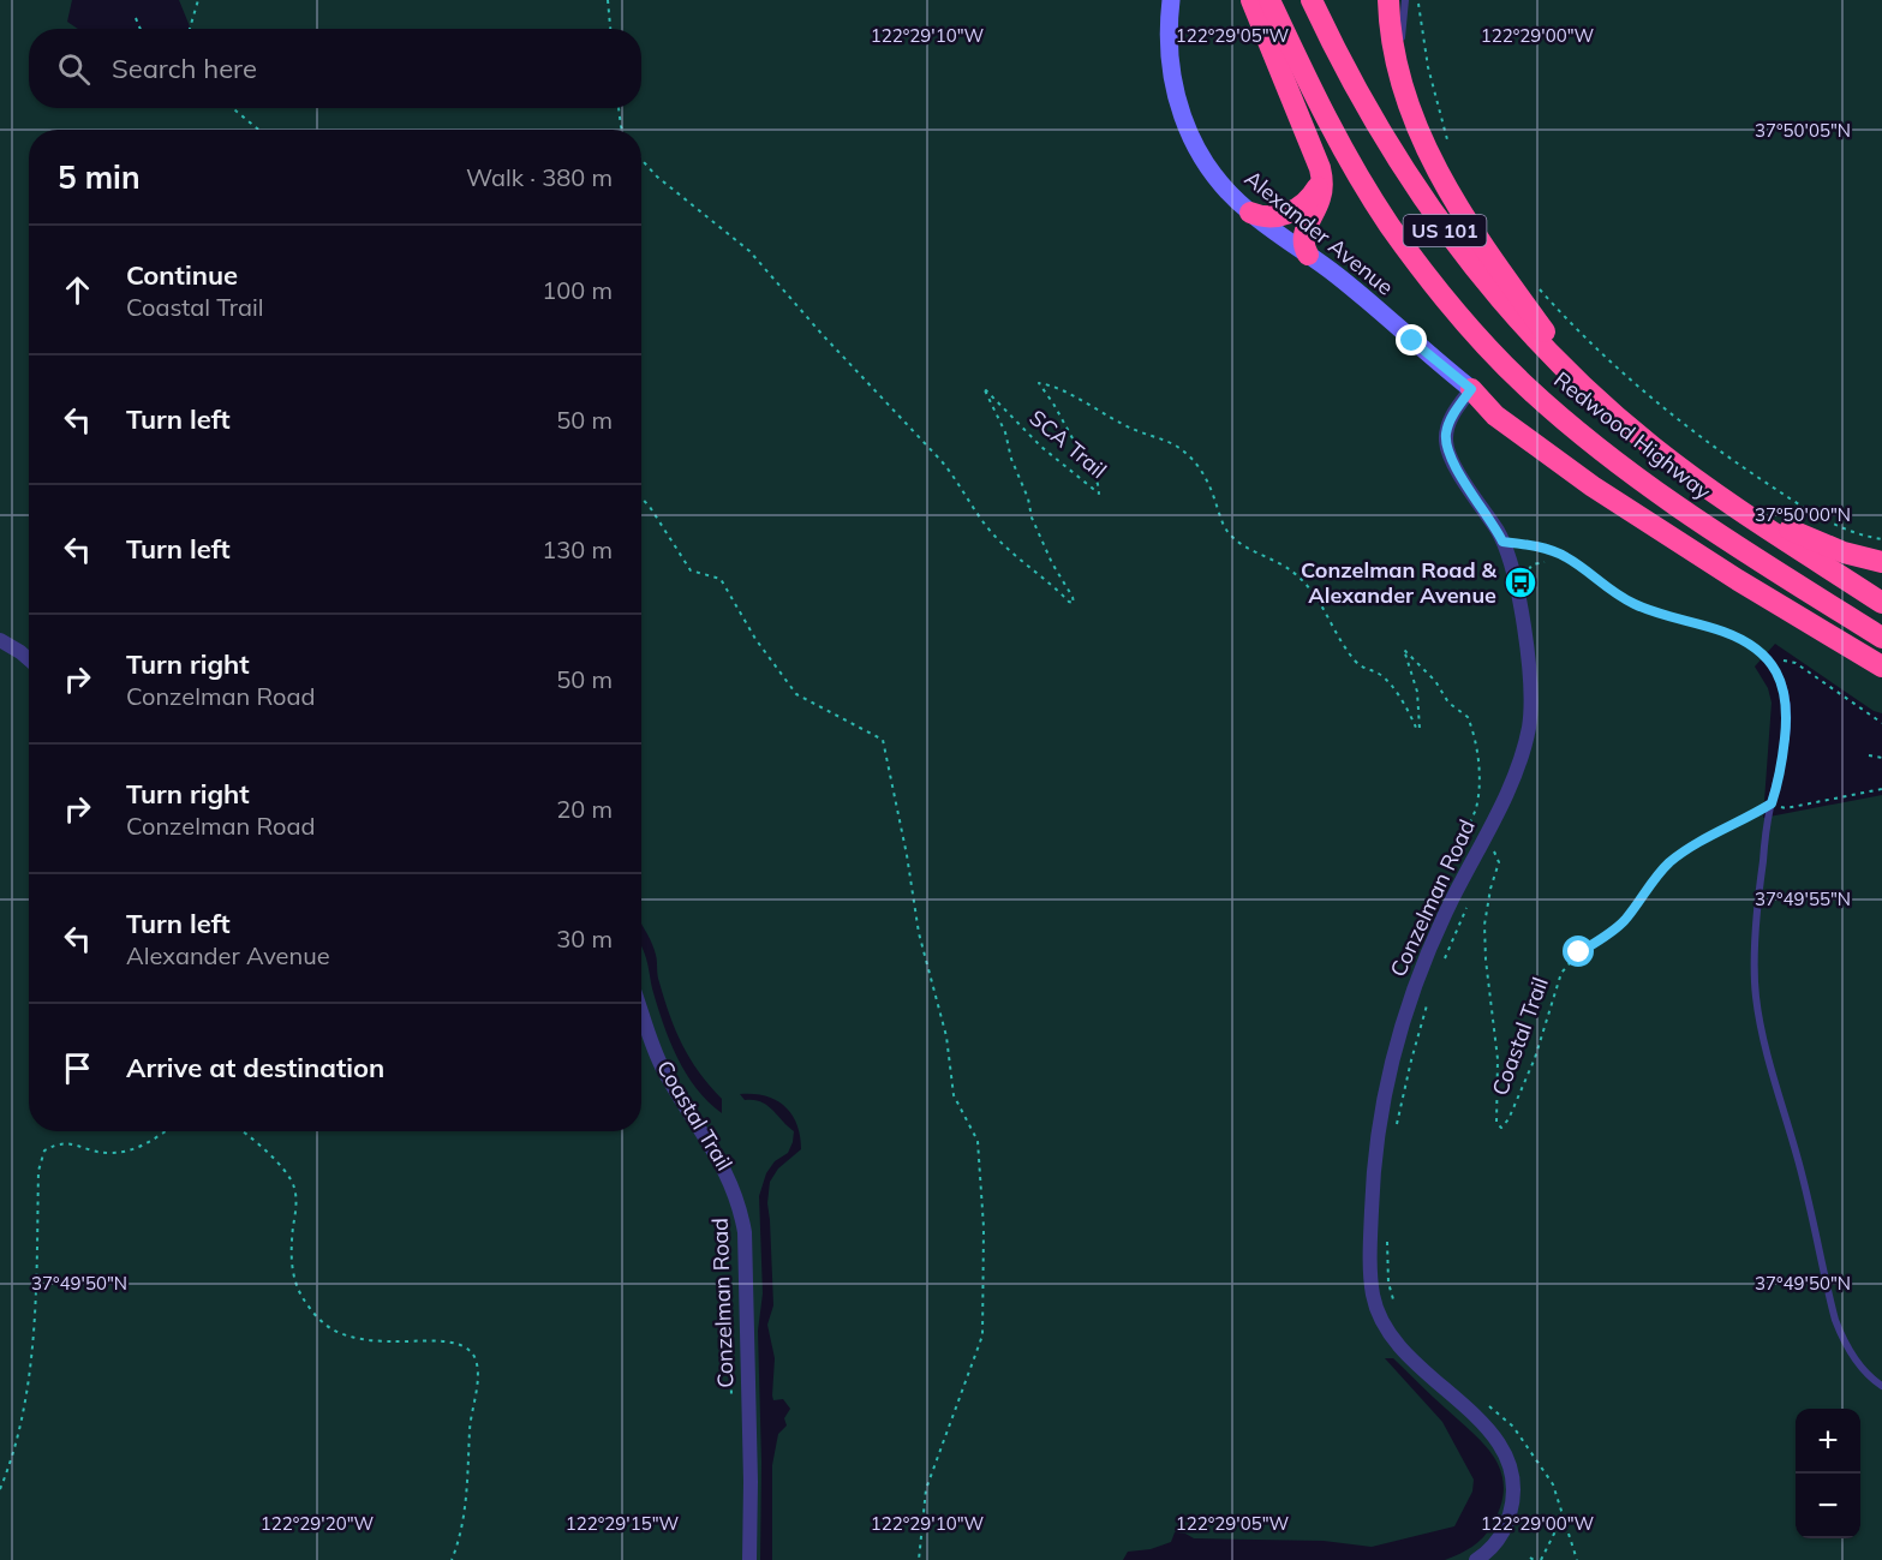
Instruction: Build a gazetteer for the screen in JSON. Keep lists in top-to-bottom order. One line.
{"streets":{"highway":["US 101","Redwood Highway"],"main road":["Alexander Avenue"],"street":["Conzelman Road"],"path":["SCA Trail","Coastal Trail"]},"crossings":[["Alexander Avenue","Conzelman Road"],["Conzelman Road","Coastal Trail"]],"places":{"bus stop":["Conzelman Road & Alexander Avenue"]},"page":{"search":"Search here","heading":["5 min","Walk · 380 m"],"list":[["Continue","Coastal Trail","100 m"],["Turn left","50 m"],["Turn left","130 m"],["Turn right","Conzelman Road","50 m"],["Turn right","Conzelman Road","20 m"],["Turn left","Alexander Avenue","30 m"],"Arrive at destination"],"map_buttons":["+","−"]},"coordinates":["122°29'10\"W","122°29'05\"W","122°29'00\"W","37°50'05\"N","37°50'00\"N","37°49'55\"N","37°49'50\"N","122°29'20\"W","122°29'15\"W"]}
